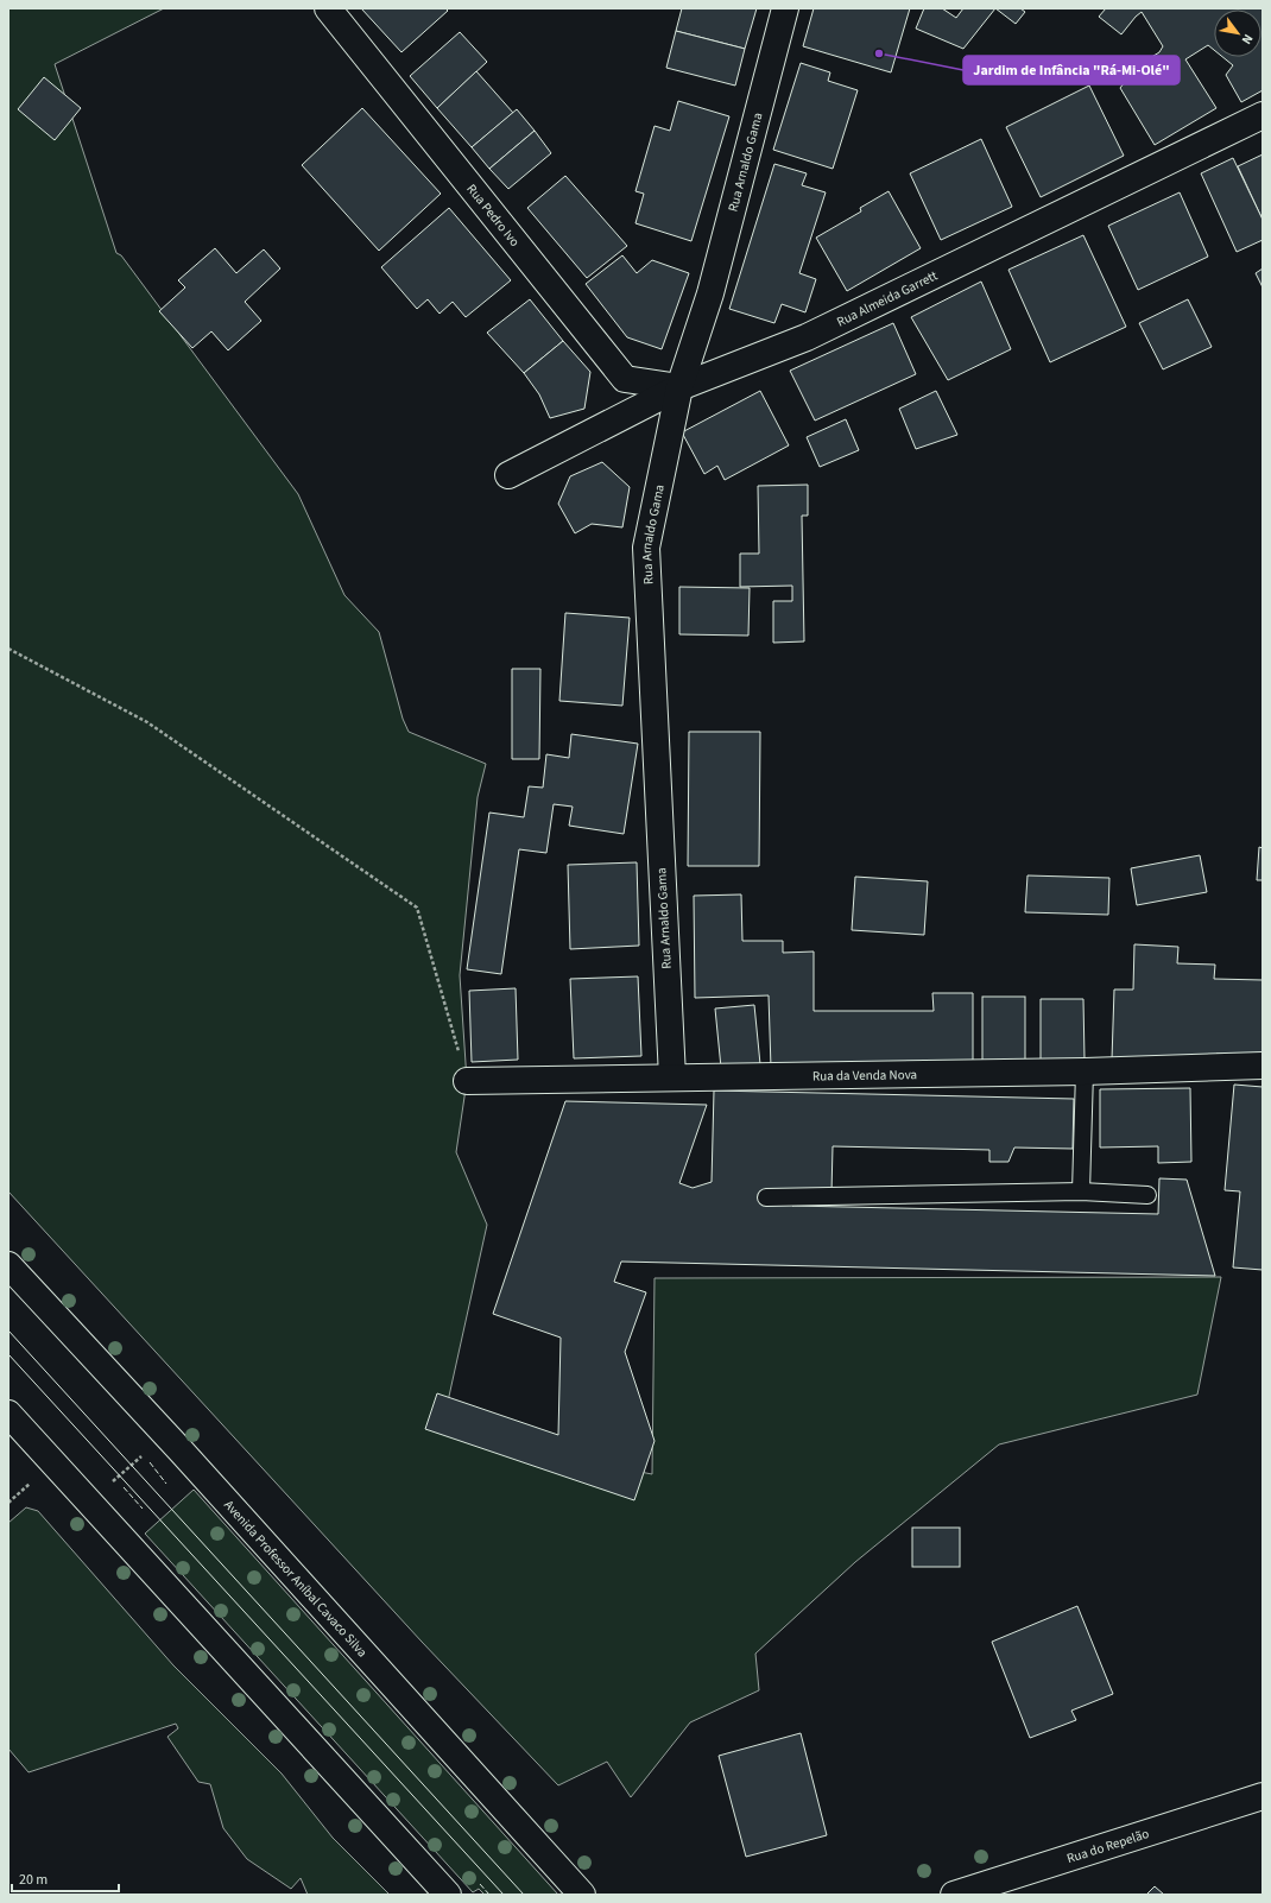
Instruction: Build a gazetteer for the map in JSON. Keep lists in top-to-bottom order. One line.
{"streets":{"street":["Rua Arnaldo Gama","Rua Pedro Ivo","Rua Almeida Garrett","Rua da Venda Nova","Avenida Professor Aníbal Cavaco Silva","Rua do Repelão"]},"crossings":[["Rua Arnaldo Gama","Rua Pedro Ivo"],["Rua Arnaldo Gama","Rua Almeida Garrett"],["Rua Arnaldo Gama","Rua da Venda Nova"],["Rua Pedro Ivo","Rua Almeida Garrett"]],"places":["Jardim de Infância \"Rá-Mi-Olé\""],"scale_bar":"20 m","north":"bottom right"}
